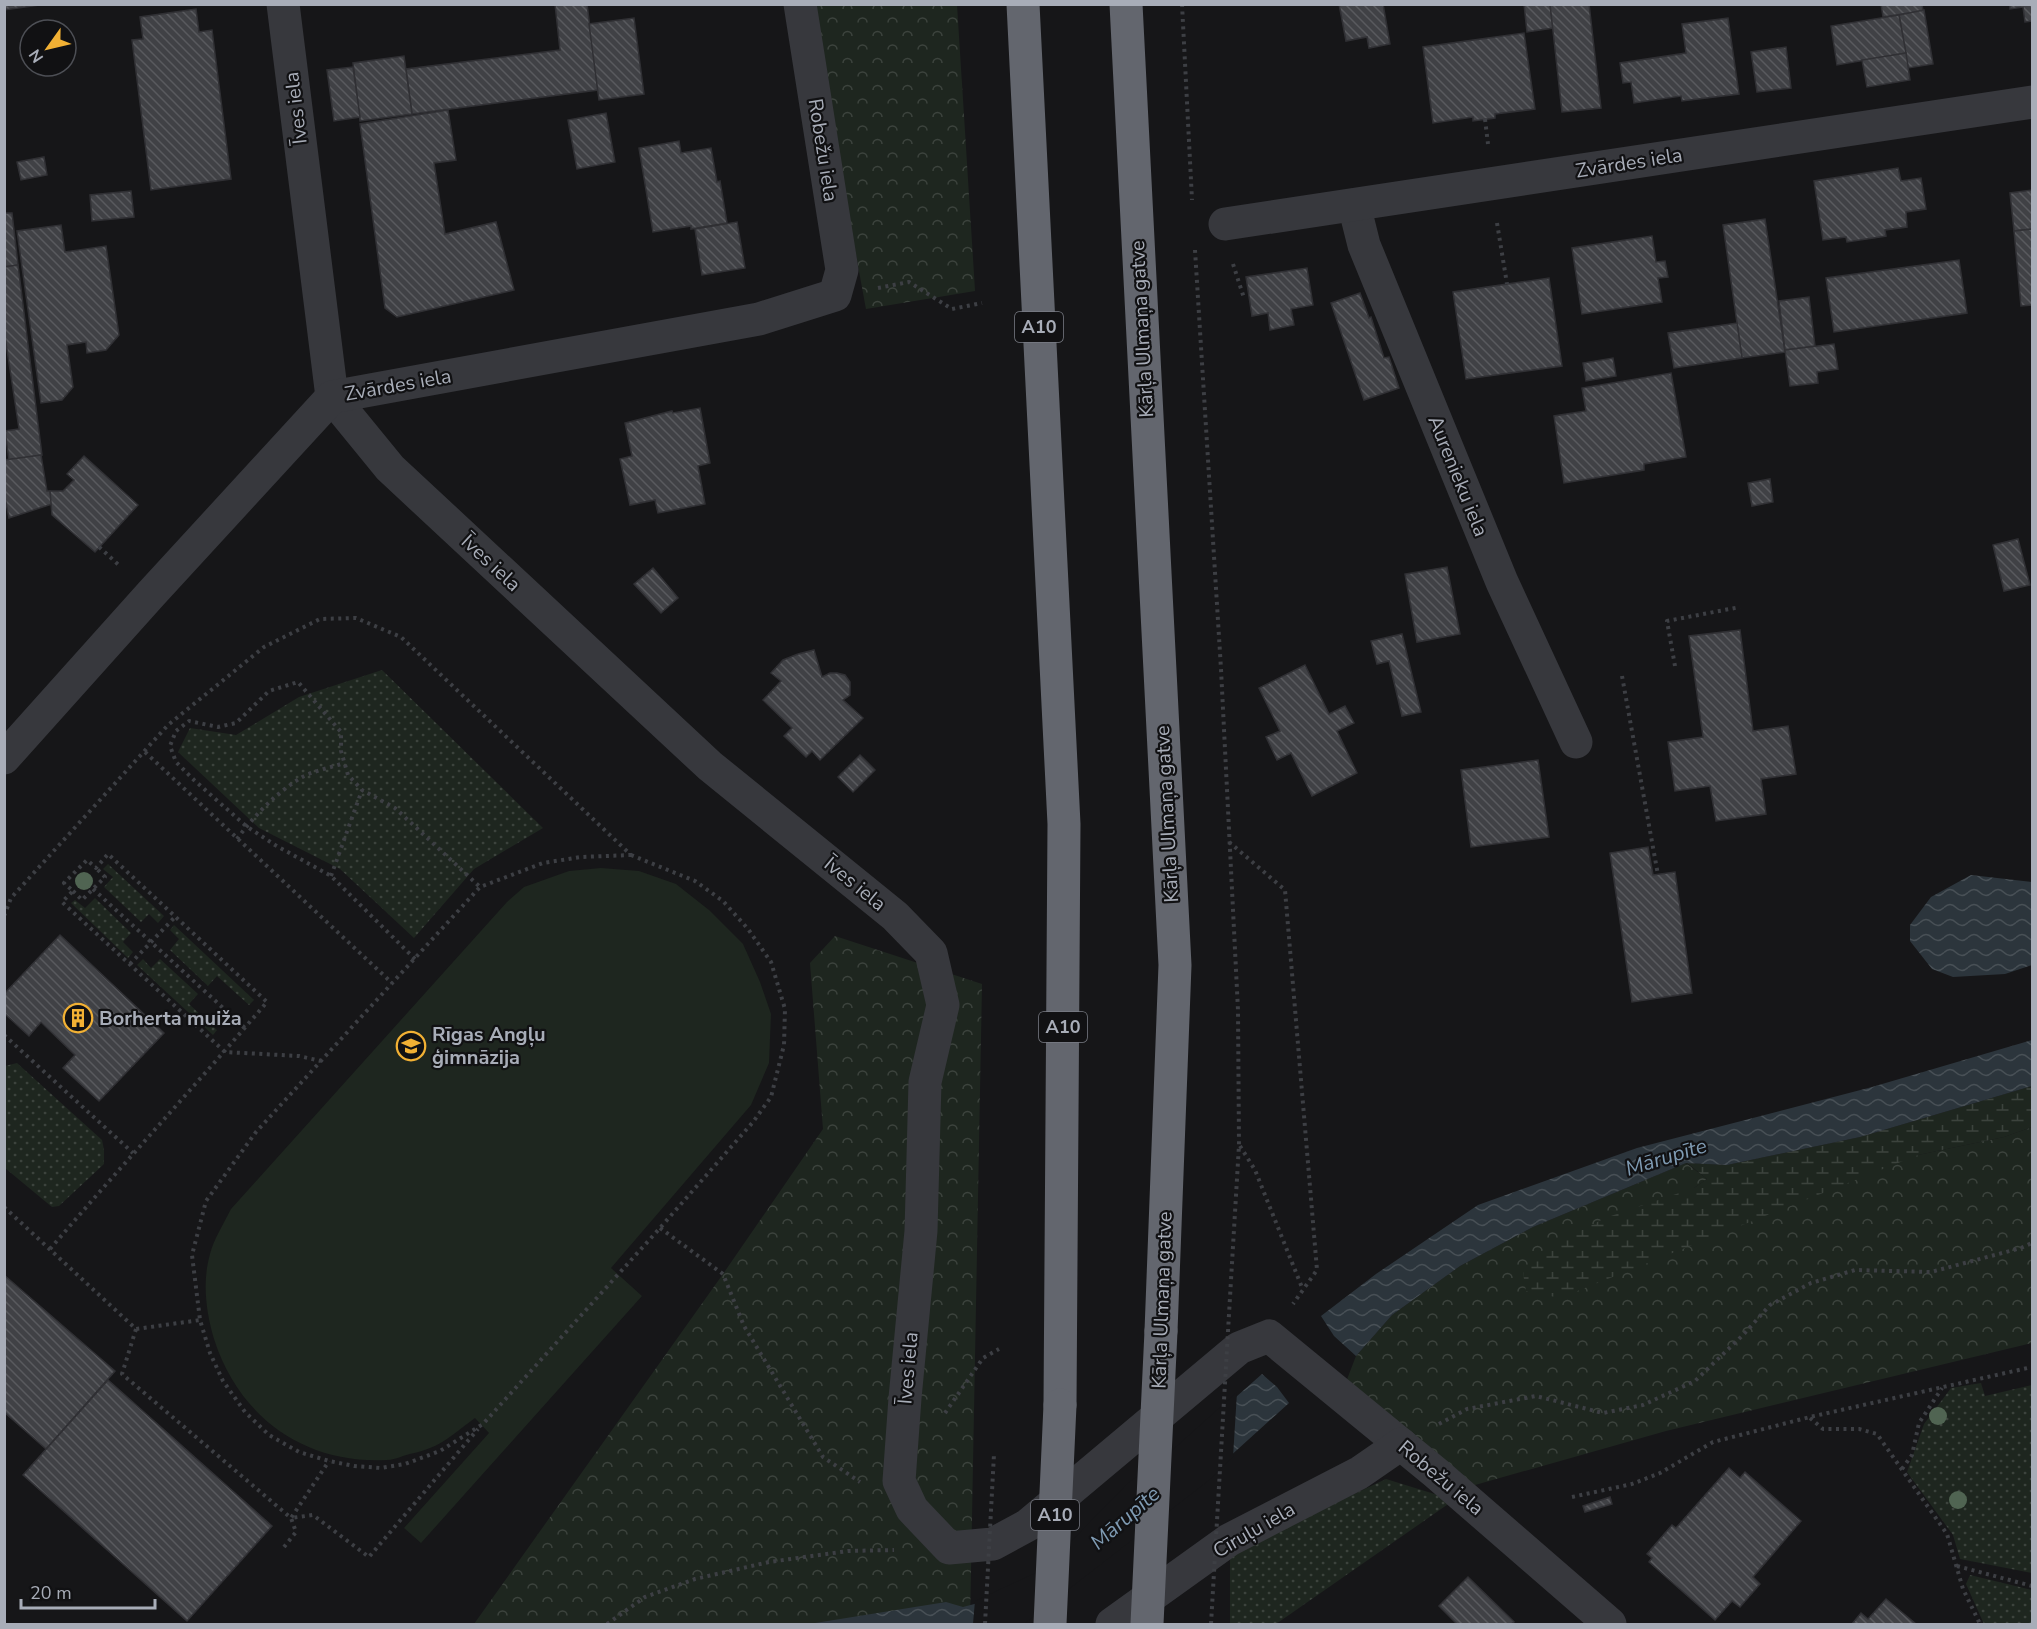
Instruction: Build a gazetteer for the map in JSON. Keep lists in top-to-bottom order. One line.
{"streets":{"highway":["A10","Kārļa Ulmaņa gatve"],"street":["Īves iela","Robežu iela","Zvārdes iela","Aurenieku iela","Cīruļu iela"]},"crossings":[["Īves iela","Zvārdes iela"],["Robežu iela","Zvārdes iela"],["Robežu iela","Cīruļu iela"],["Zvārdes iela","Aurenieku iela"]],"water":["Mārupīte"],"places":{"building":["Borherta muiža"],"school or university":["Rīgas Angļu ģimnāzija"]},"scale_bar":"20 m","north":"bottom left"}
